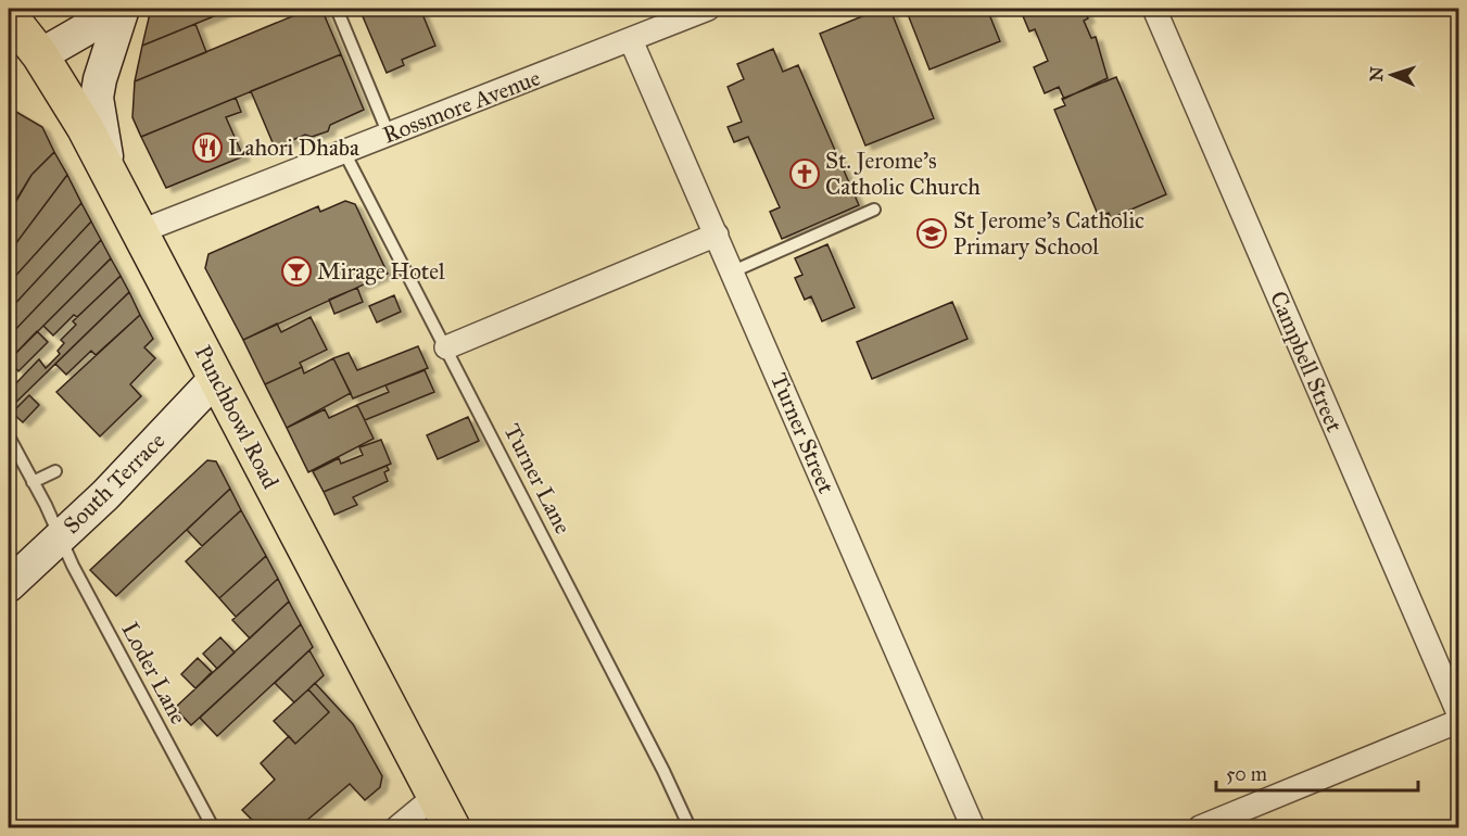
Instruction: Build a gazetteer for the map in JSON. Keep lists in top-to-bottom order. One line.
{"streets":{"main road":["Punchbowl Road"],"street":["Rossmore Avenue","Campbell Street","Turner Street","South Terrace"],"lane":["Turner Lane","Loder Lane"]},"crossings":[["Rossmore Avenue","Punchbowl Road"],["Rossmore Avenue","Turner Street"],["Rossmore Avenue","Turner Lane"],["Punchbowl Road","South Terrace"],["South Terrace","Loder Lane"]],"places":{"restaurant":["Lahori Dhaba"],"church":["St. Jerome's Catholic Church"],"school or university":["St Jerome's Catholic Primary School"],"bar":["Mirage Hotel"]},"scale_bar":"50 m","north":"left"}
